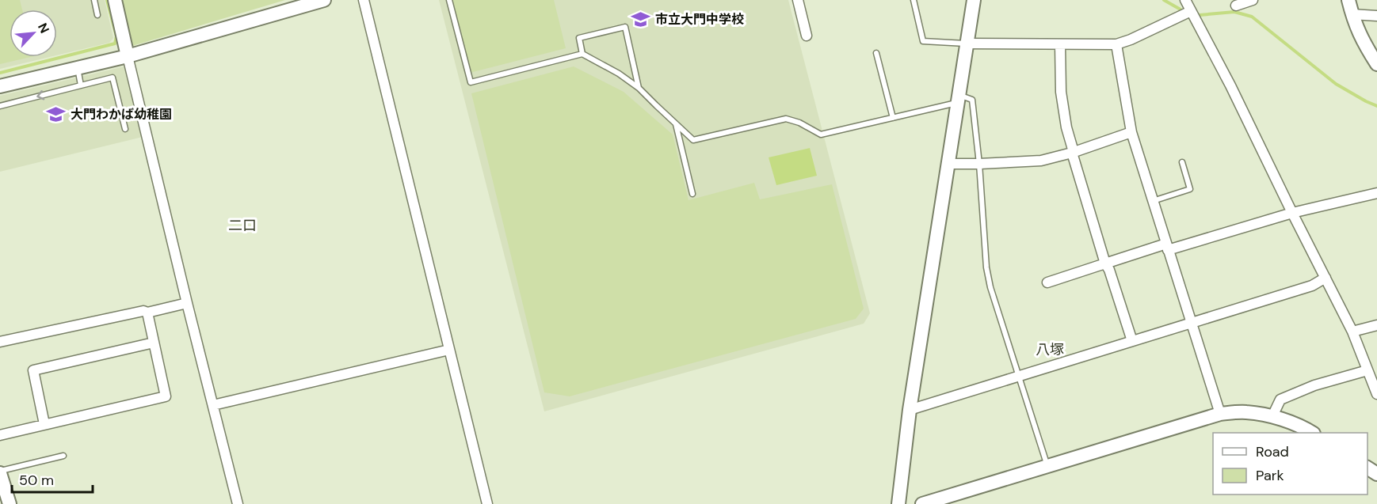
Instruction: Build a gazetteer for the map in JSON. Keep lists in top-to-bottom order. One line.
{"districts":["二口","八塚"],"places":{"school or university":["市立大門中学校","大門わかば幼稚園"]},"legend":["Road","Park"],"scale_bar":"50 m","north":"top right"}
